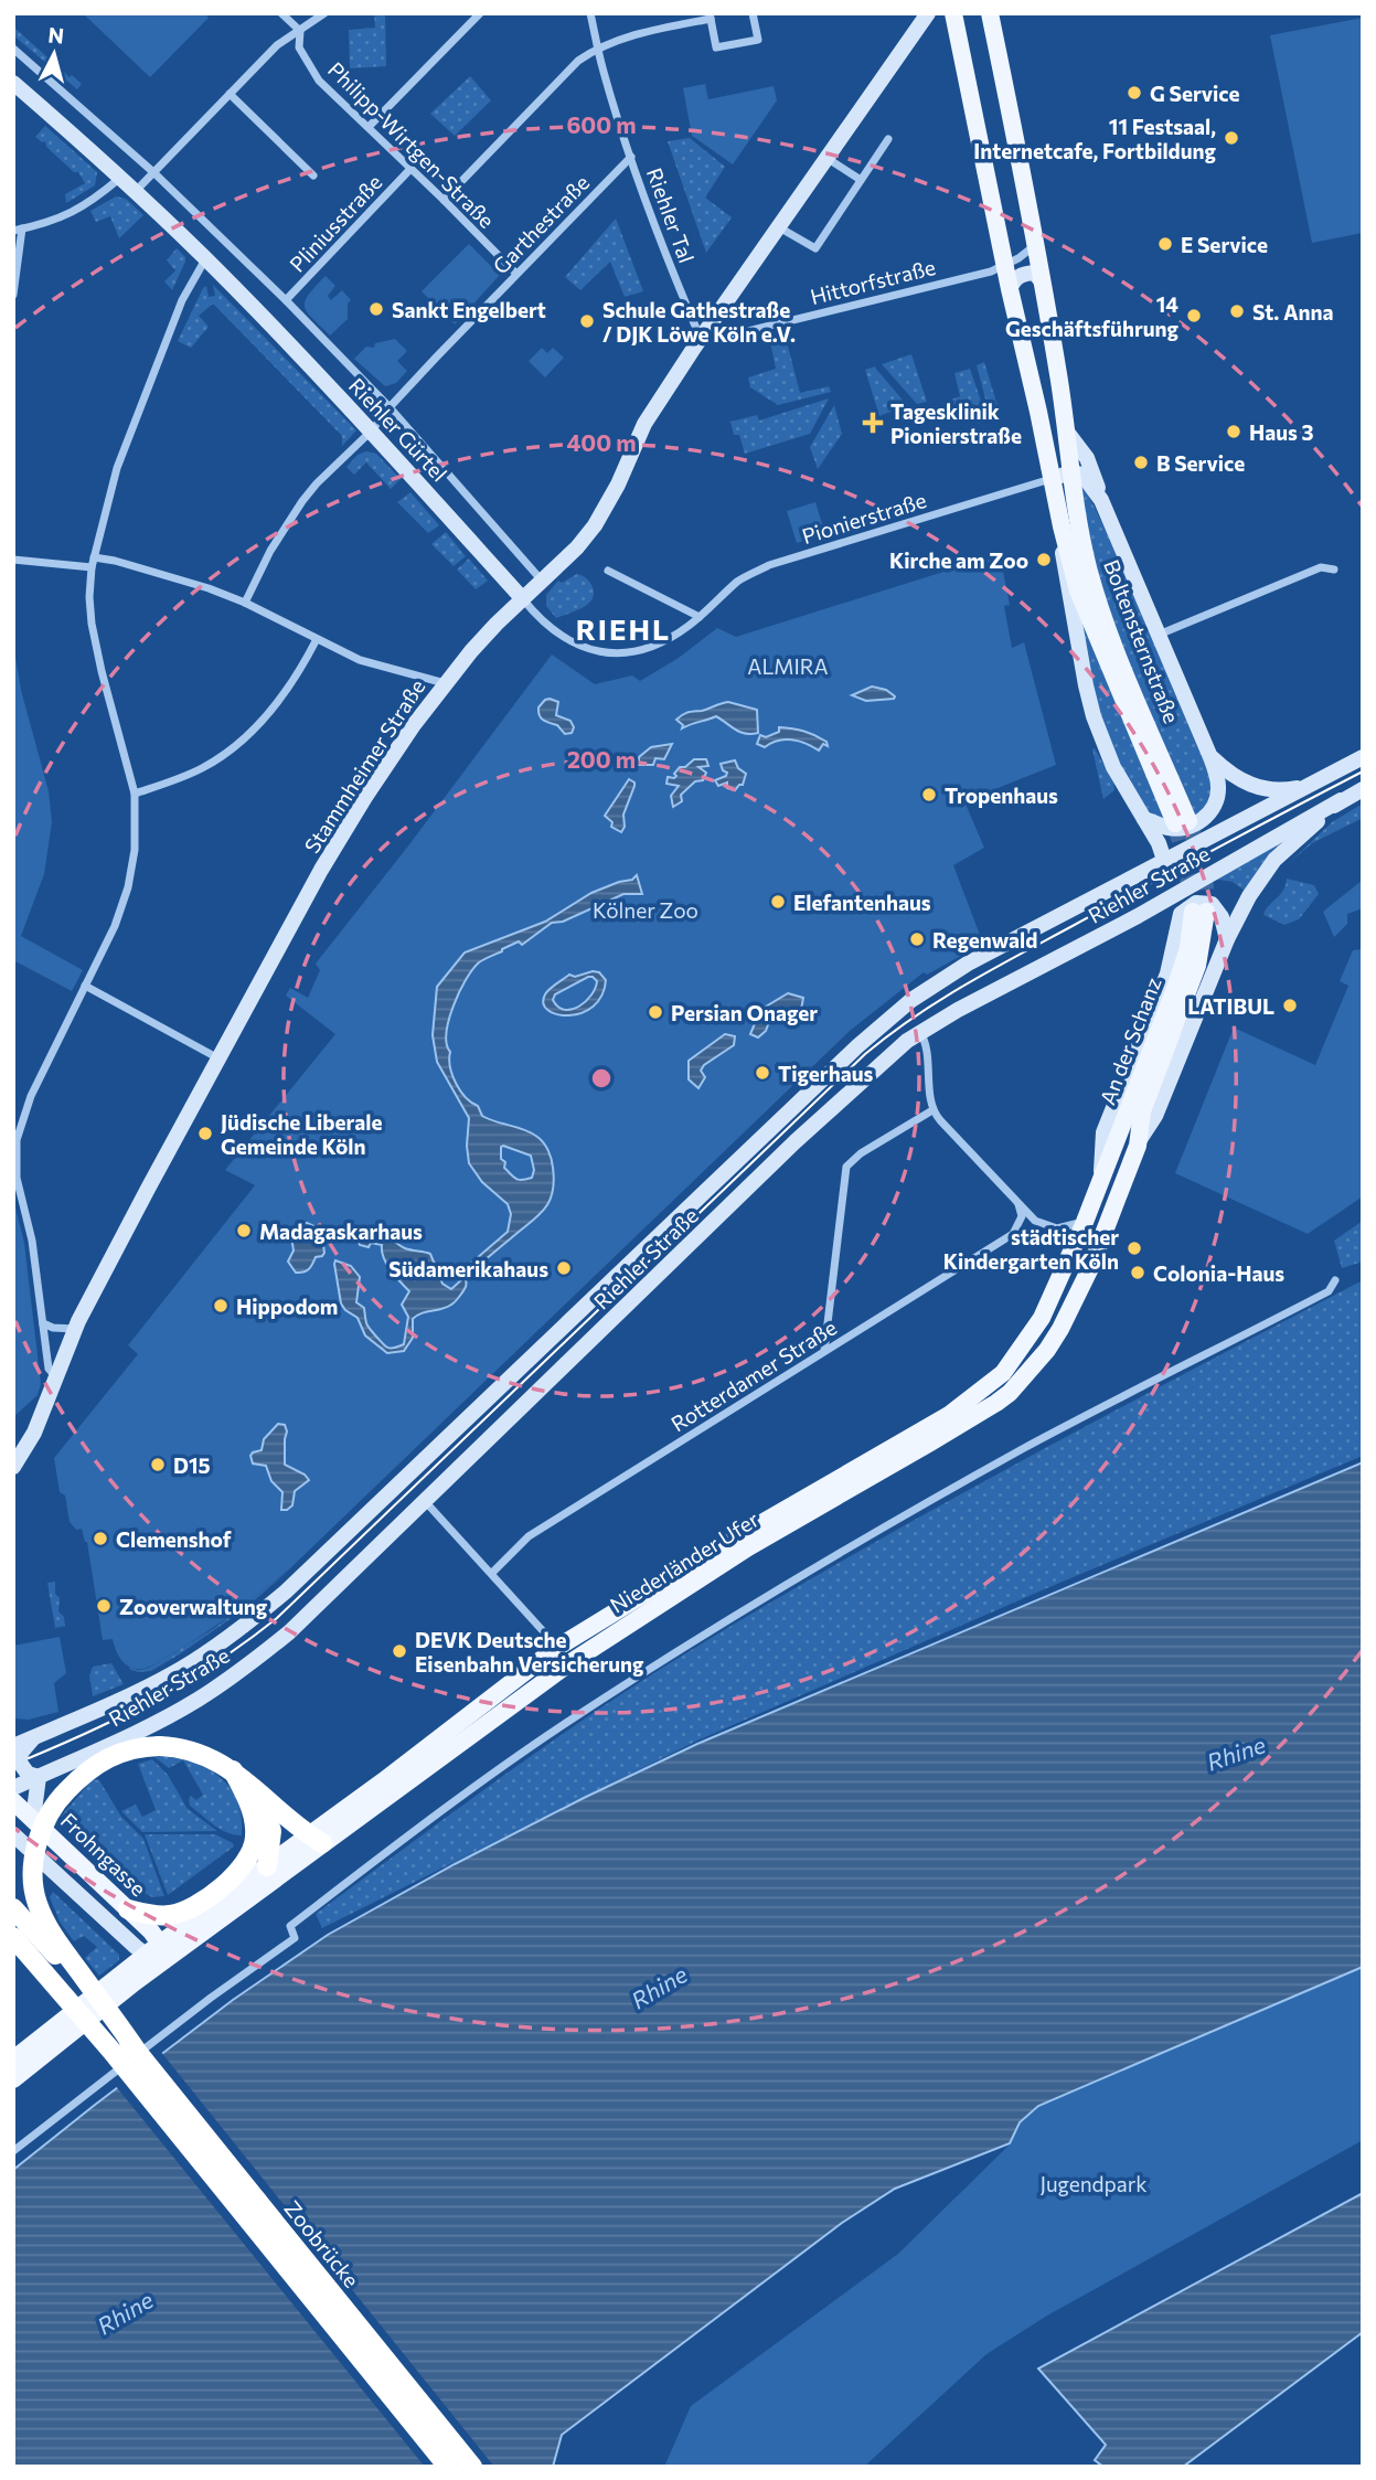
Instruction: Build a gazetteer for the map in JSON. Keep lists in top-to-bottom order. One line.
{"streets":{"highway":["Zoobrücke"],"main road":["Riehler Gürtel","Boltensternstraße","Stammheimer Straße","Riehler Straße","An der Schanz","Niederländer Ufer","Frohngasse"],"street":["Philipp-Wirtgen-Straße","Riehler Tal","Pliniusstraße","Garthestraße","Hittorfstraße","Pionierstraße","Rotterdamer Straße"]},"crossings":[["Philipp-Wirtgen-Straße","Pliniusstraße"],["Philipp-Wirtgen-Straße","Garthestraße"],["Riehler Tal","Garthestraße"],["Riehler Tal","Hittorfstraße"],["Riehler Tal","Stammheimer Straße"],["Pliniusstraße","Riehler Gürtel"],["Garthestraße","Riehler Gürtel"],["Hittorfstraße","Boltensternstraße"],["Hittorfstraße","Stammheimer Straße"],["Riehler Gürtel","Pionierstraße"],["Riehler Gürtel","Stammheimer Straße"],["Pionierstraße","Boltensternstraße"],["Boltensternstraße","Riehler Straße"],["Riehler Straße","An der Schanz"],["An der Schanz","Niederländer Ufer"],["Niederländer Ufer","Frohngasse"]],"districts":["RIEHL"],"water":["Rhine"],"parks":["ALMIRA","Kölner Zoo","Jugendpark"],"places":{"other":["G Service","11 Festsaal, Internetcafe, Fortbildung","E Service","Sankt Engelbert","St. Anna","14 Geschäftsführung","Schule Gathestraße / DJK Löwe Köln e.V.","Haus 3","B Service","Kirche am Zoo","Tropenhaus","Elefantenhaus","Regenwald","LATIBUL","Persian Onager","Tigerhaus","Jüdische Liberale Gemeinde Köln","Madagaskarhaus","städtischer Kindergarten Köln","Südamerikahaus","Colonia-Haus","Hippodom","D15","Clemenshof","Zooverwaltung","DEVK Deutsche Eisenbahn Versicherung"],"health":["Tagesklinik Pionierstraße"]},"north":"top","rings":["600 m","400 m","200 m"]}
